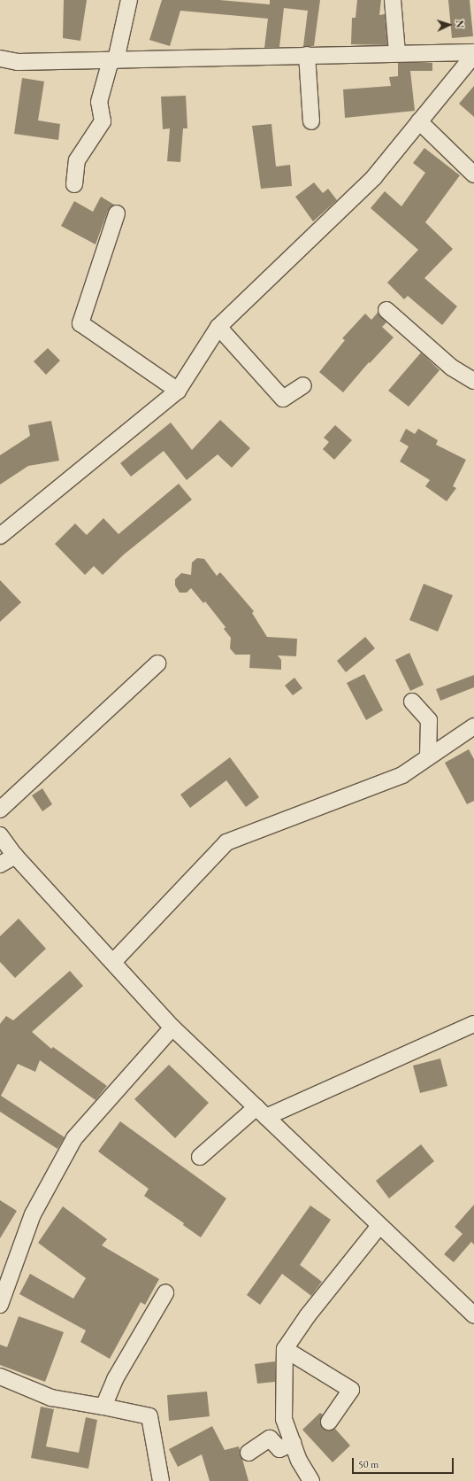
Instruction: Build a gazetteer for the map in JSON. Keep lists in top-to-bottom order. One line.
{"scale_bar":"50 m","north":"right"}
